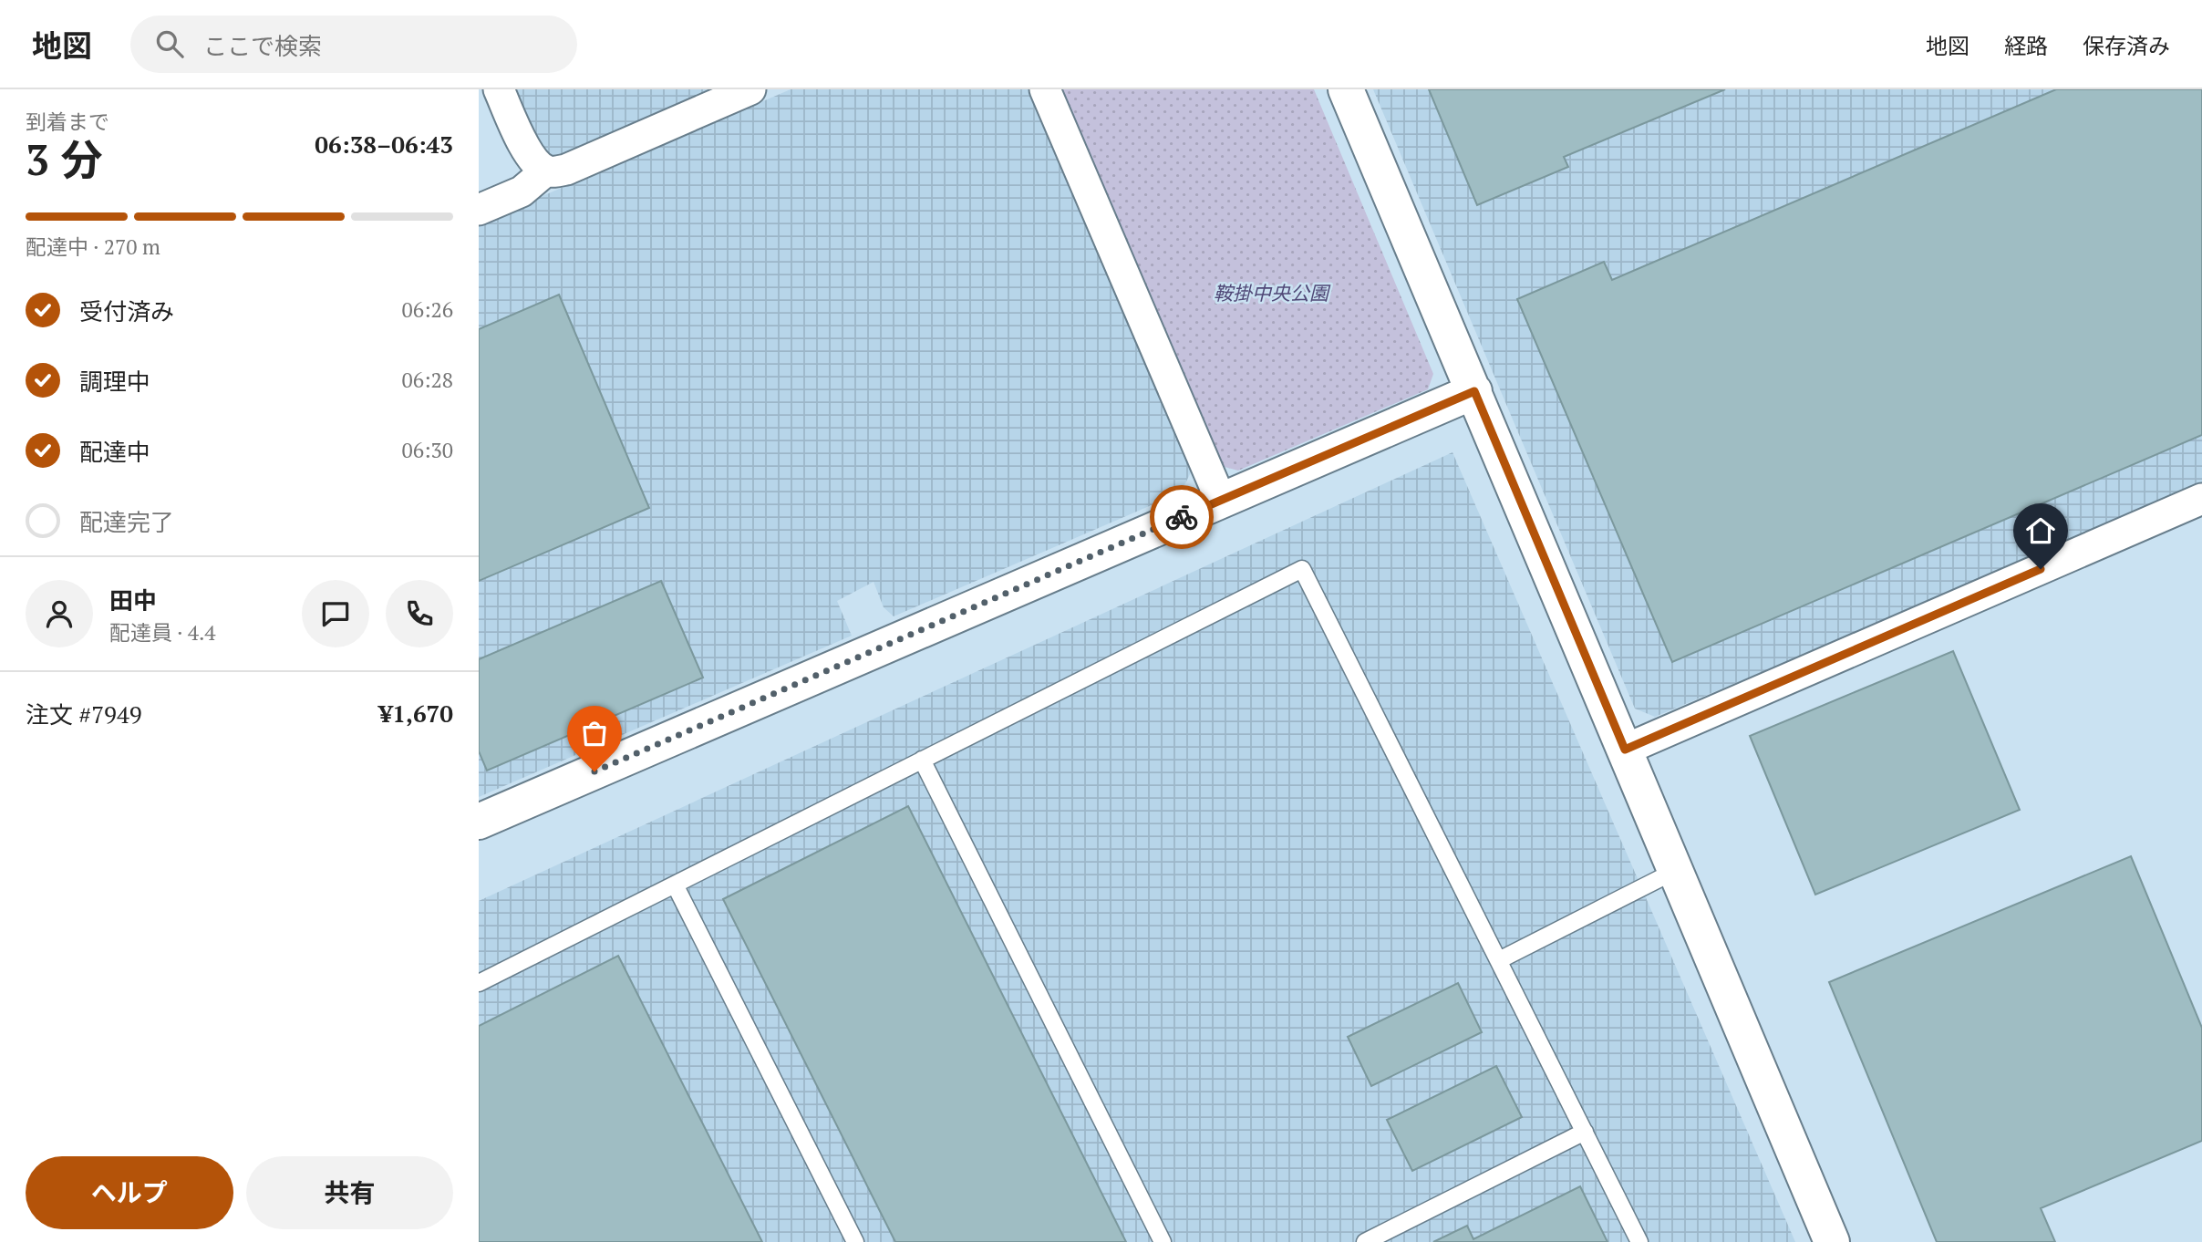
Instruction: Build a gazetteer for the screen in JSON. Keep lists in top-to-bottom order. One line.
{"parks":["鞍掛中央公園"],"page":{"header":"地図","search":"ここで検索","nav":["地図","経路","保存済み"],"heading":["3 分","到着まで","06:38–06:43"],"panel":["田中","配達員 · 4.4","注文 #7949","¥1,670"],"bar":"配達中 · 270 m","list":[["受付済み","06:26"],["調理中","06:28"],["配達中","06:30"],"配達完了"],"buttons":["ヘルプ","共有"]}}
